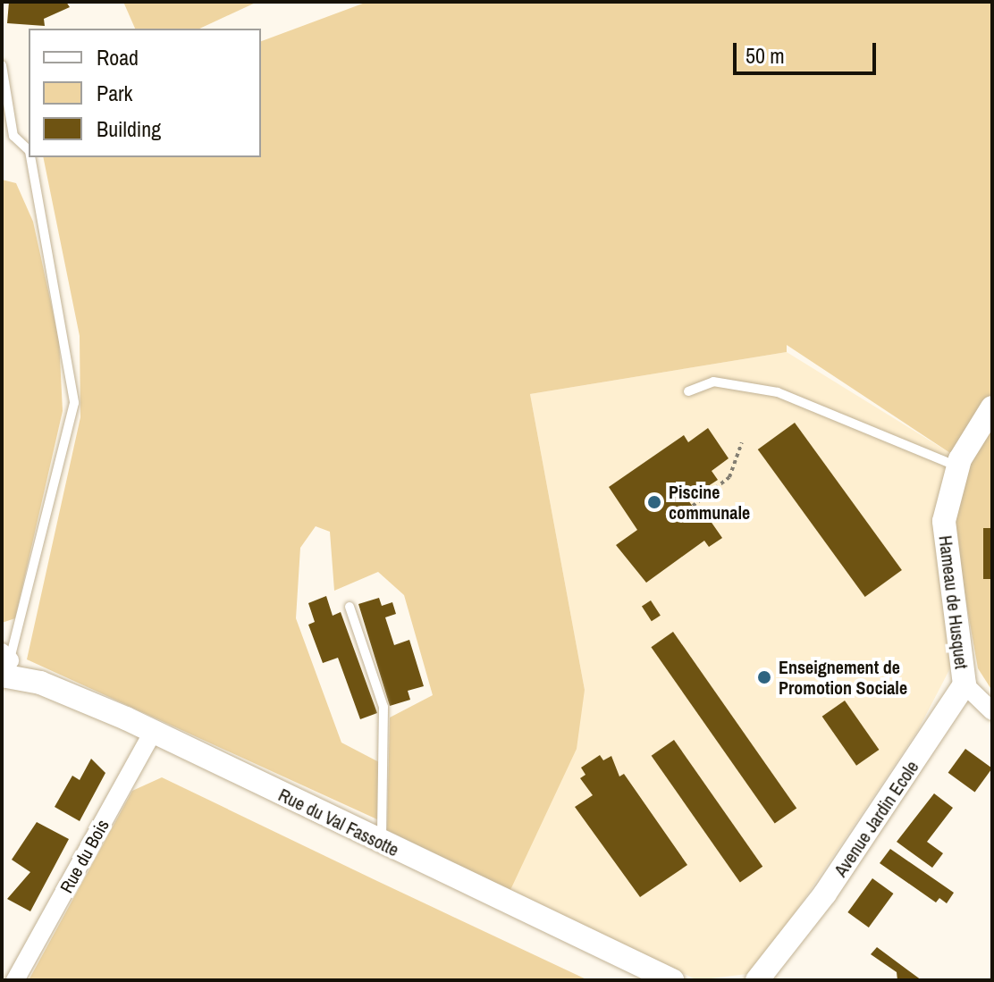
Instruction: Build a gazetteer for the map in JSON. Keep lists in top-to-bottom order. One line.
{"streets":{"street":["Hameau de Husquet","Avenue Jardin Ecole","Rue du Val Fassotte","Rue du Bois"]},"crossings":[["Hameau de Husquet","Avenue Jardin Ecole"],["Rue du Val Fassotte","Rue du Bois"]],"places":["Piscine communale","Enseignement de Promotion Sociale"],"legend":["Road","Park","Building"],"scale_bar":"50 m"}
